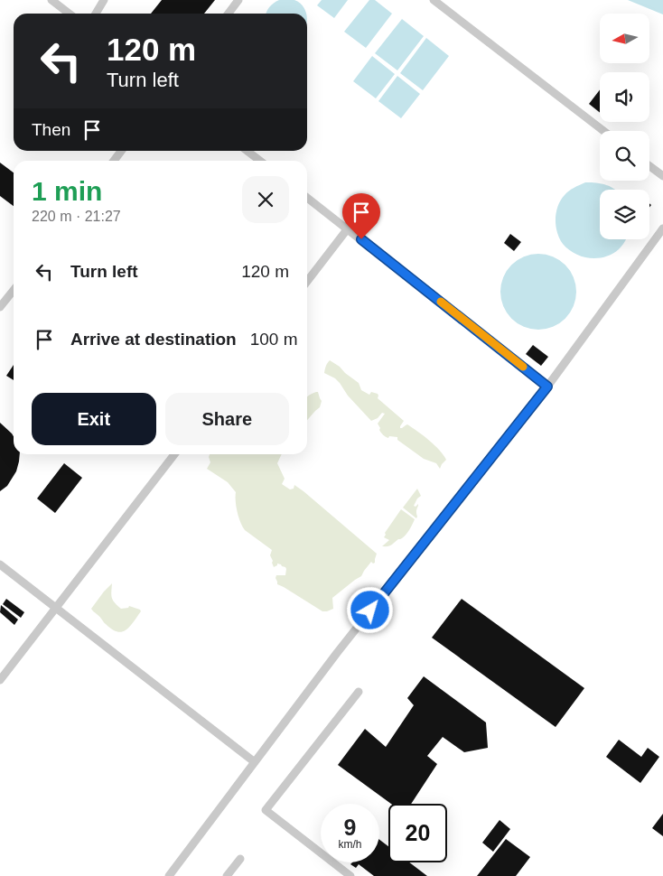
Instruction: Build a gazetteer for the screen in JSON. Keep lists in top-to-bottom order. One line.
{"north":"left","page":{"turn":["120 m","Turn left"],"then":"Then","heading":["1 min","220 m · 21:27"],"list":[{"name":"Turn left","value":"120 m"},{"name":"Arrive at destination","value":"100 m"}],"buttons":["Exit","Share"],"speed":"9 km/h","limit":"20"}}
